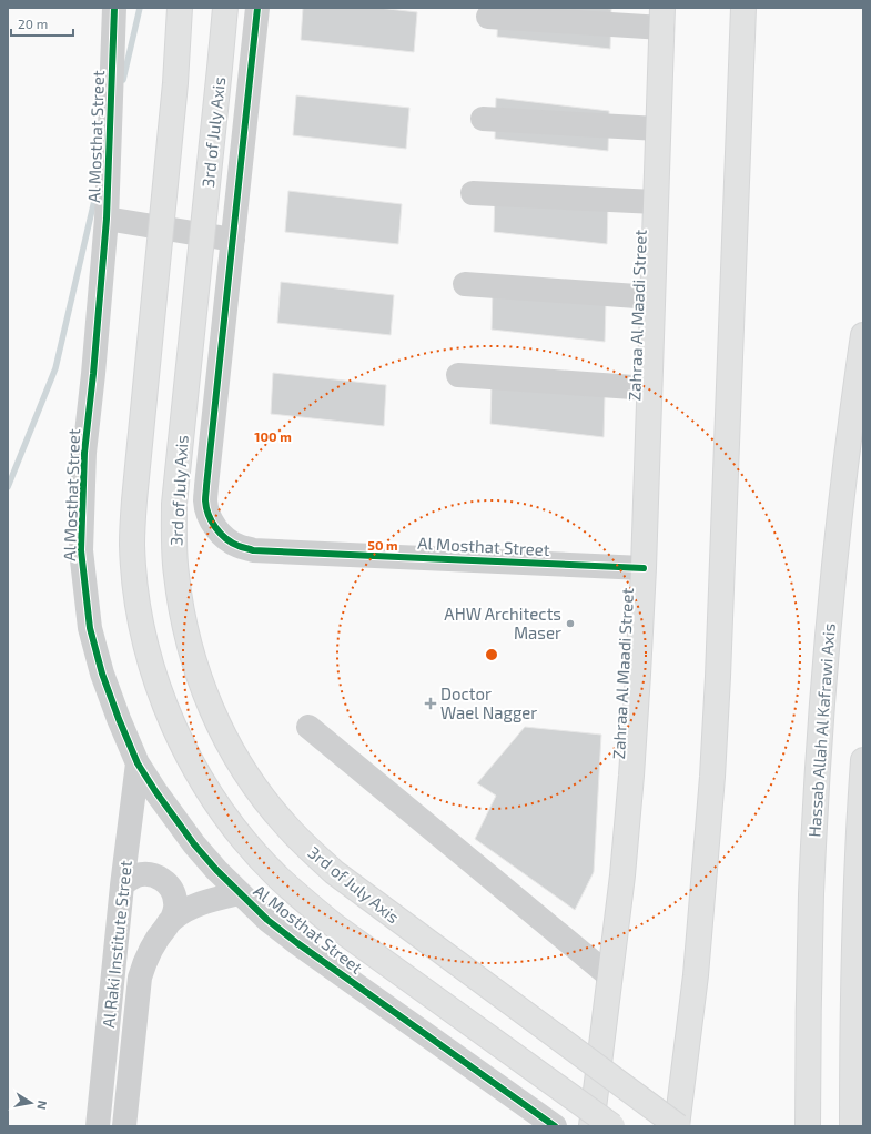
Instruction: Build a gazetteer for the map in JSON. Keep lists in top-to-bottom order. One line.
{"streets":{"main road":["3rd of July Axis","Zahraa Al Maadi Street","Hassab Allah Al Kafrawi Axis"],"street":["Al Mosthat Street","Al Raki Institute Street"]},"crossings":[["Al Mosthat Street","Zahraa Al Maadi Street"],["Al Mosthat Street","Al Raki Institute Street"]],"places":{"other":["AHW Architects Maser"],"health":["Doctor Wael Nagger"]},"scale_bar":"20 m","north":"right","rings":["100 m","50 m"]}
